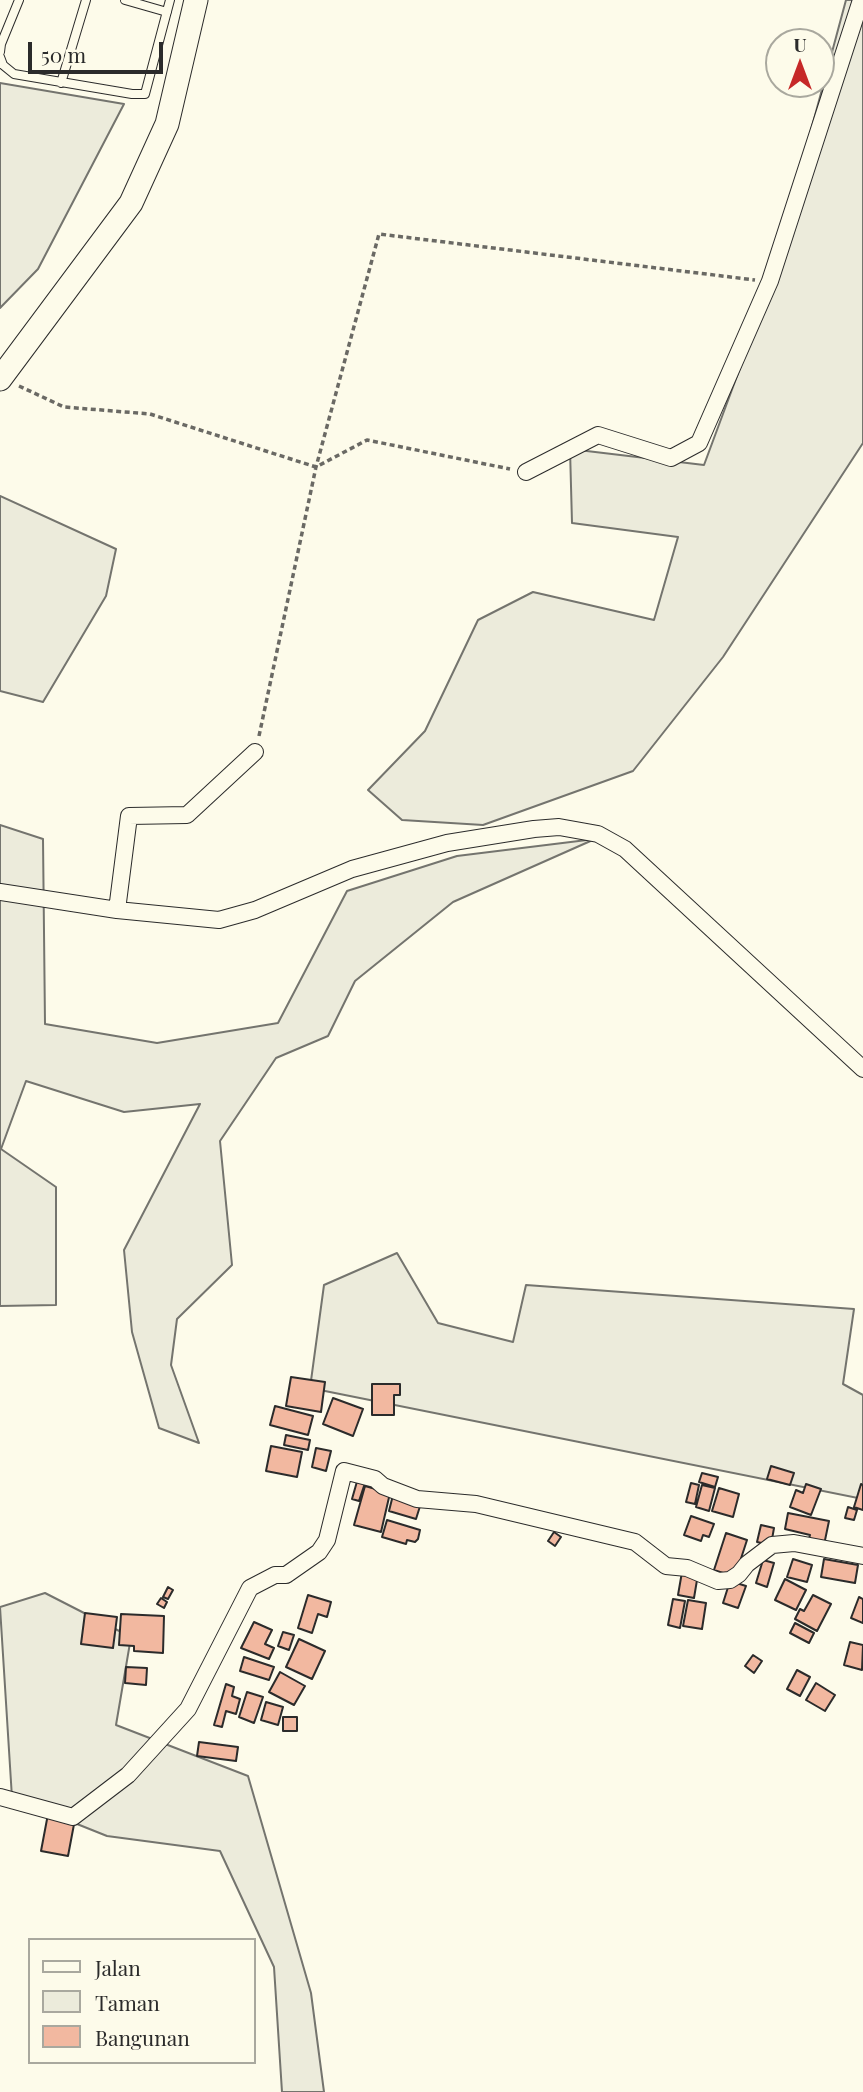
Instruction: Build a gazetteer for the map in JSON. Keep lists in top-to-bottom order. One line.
{"legend":["Jalan","Taman","Bangunan"],"scale_bar":"50 m","north":"top"}
